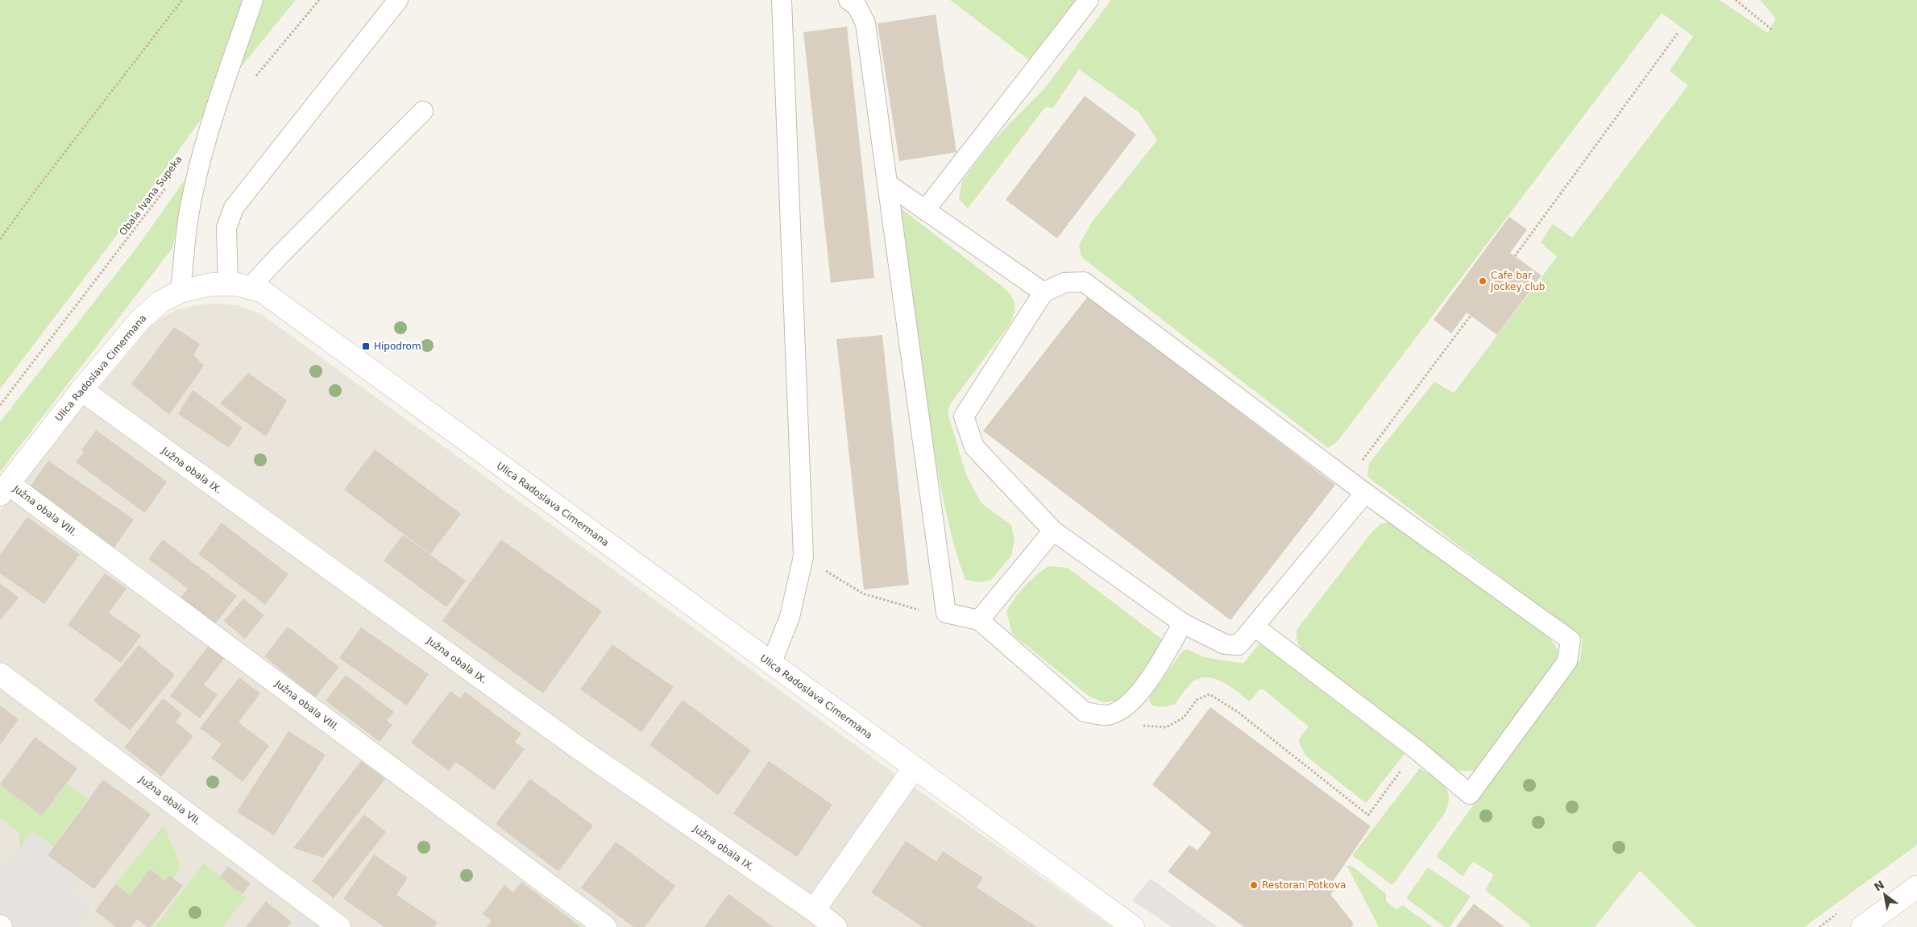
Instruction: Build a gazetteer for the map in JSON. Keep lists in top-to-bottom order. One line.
{"streets":{"street":["Ulica Radoslava Cimermana","Južna obala IX.","Južna obala VIII.","Južna obala VII."],"path":["Obala Ivana Supeka"]},"crossings":[["Ulica Radoslava Cimermana","Južna obala IX."],["Ulica Radoslava Cimermana","Južna obala VIII."]],"places":{"other":["Cafe bar Jockey club","Restoran Potkova"],"transit":["Hipodrom"]},"north":"top left"}
